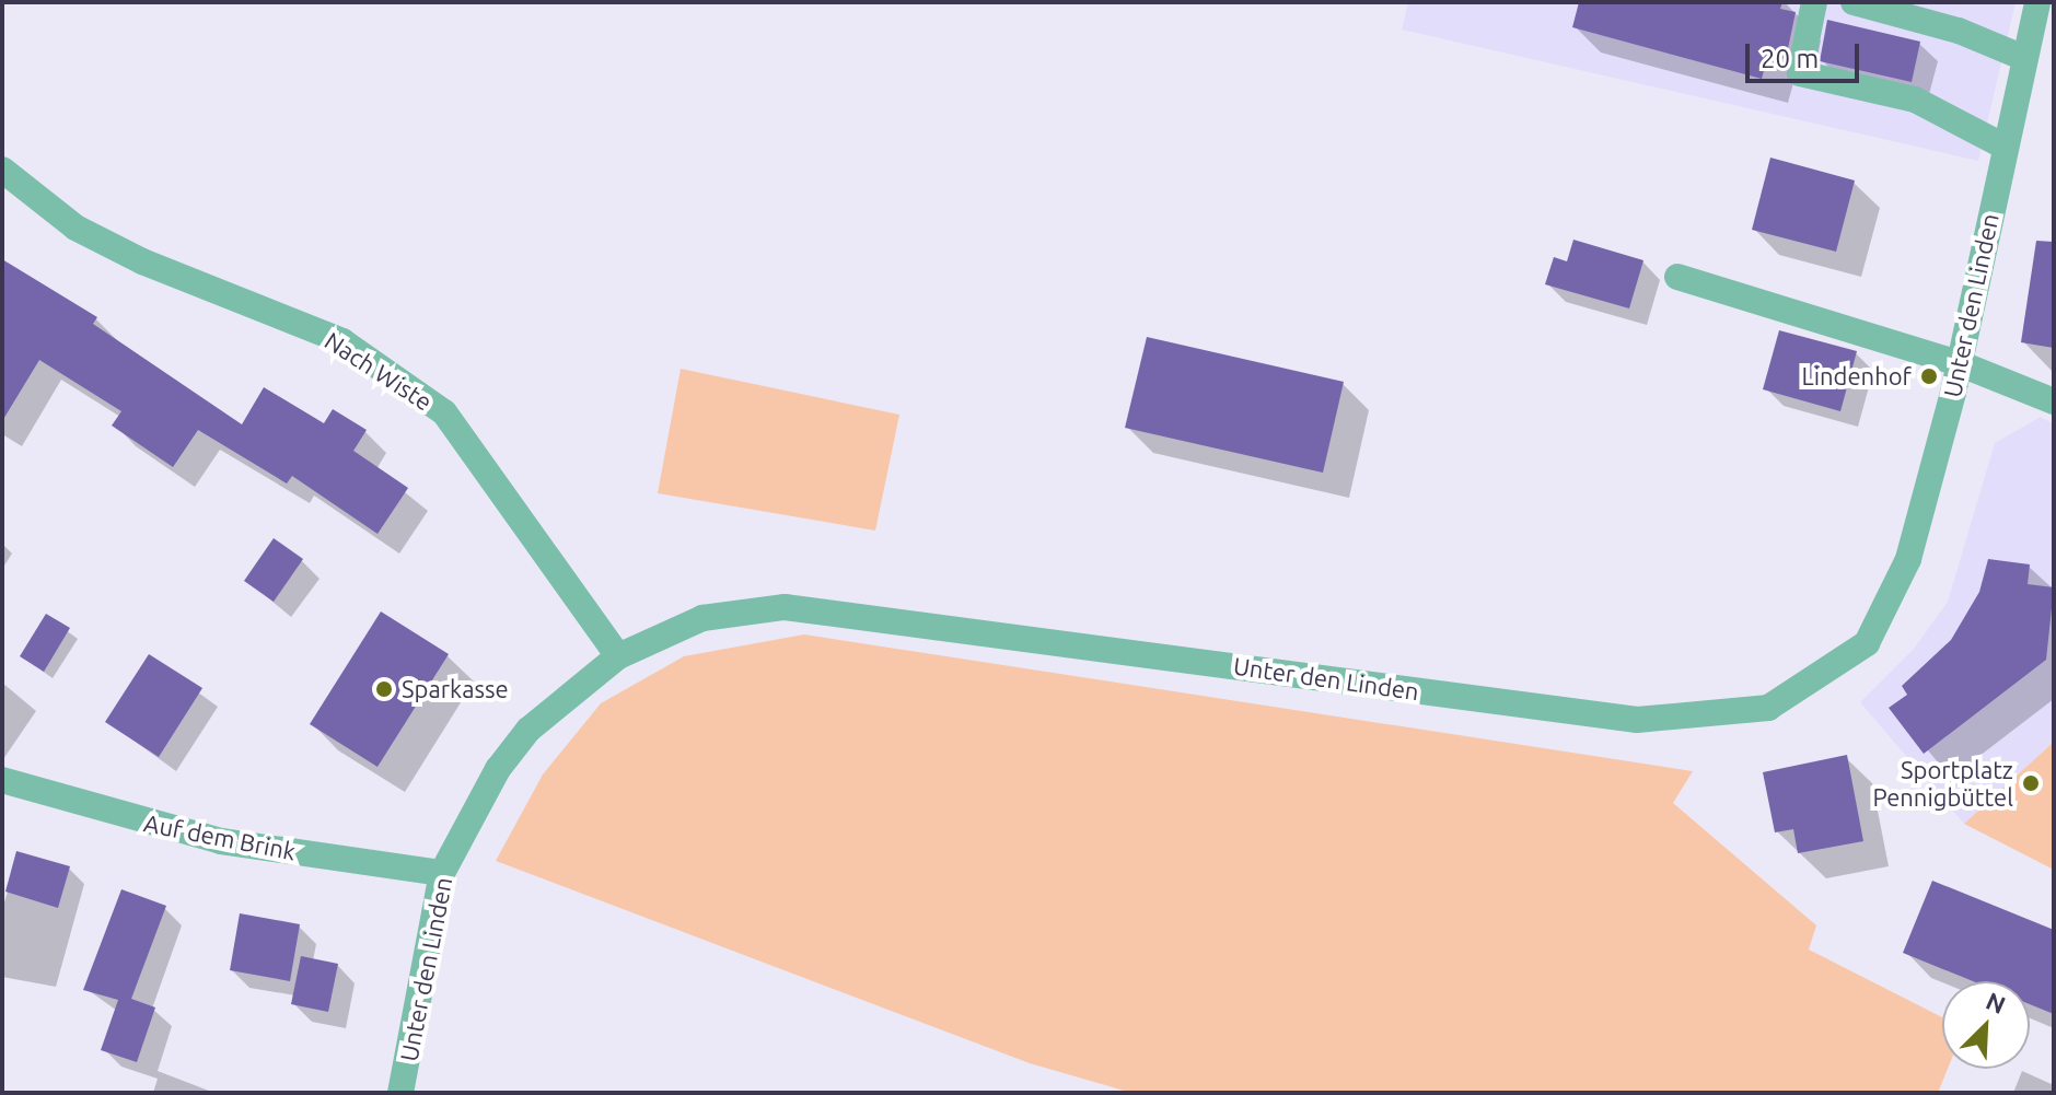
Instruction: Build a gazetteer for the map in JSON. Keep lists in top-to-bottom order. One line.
{"streets":{"street":["Unter den Linden","Nach Wiste","Auf dem Brink"]},"crossings":[["Unter den Linden","Nach Wiste"],["Unter den Linden","Auf dem Brink"]],"places":["Lindenhof","Sparkasse","Sportplatz Pennigbüttel"],"scale_bar":"20 m","north":"top right"}
